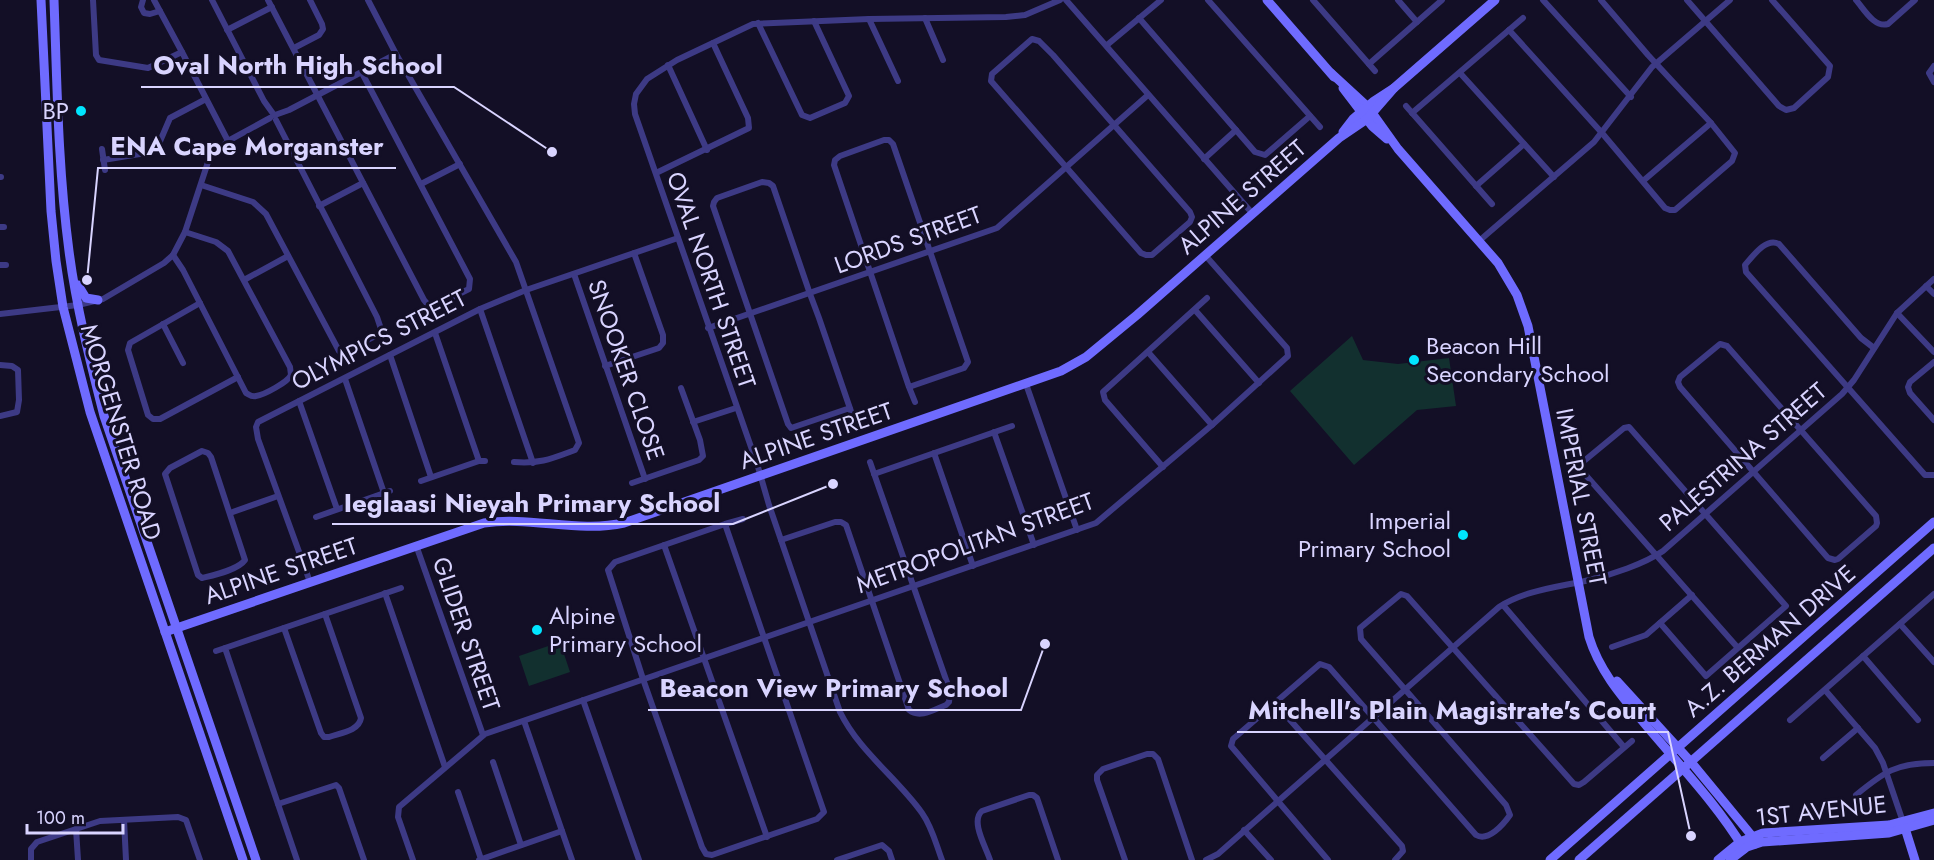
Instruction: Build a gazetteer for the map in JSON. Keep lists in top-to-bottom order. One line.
{"streets":{"street":["ALPINE STREET","LORDS STREET","OVAL NORTH STREET","OLYMPICS STREET","SNOOKER CLOSE","MORGENSTER ROAD","PALESTRINA STREET","IMPERIAL STREET","METROPOLITAN STREET","GLIDER STREET","A.Z. BERMAN DRIVE","1ST AVENUE"]},"crossings":[["ALPINE STREET","OVAL NORTH STREET"],["ALPINE STREET","OLYMPICS STREET"],["ALPINE STREET","MORGENSTER ROAD"],["ALPINE STREET","IMPERIAL STREET"],["ALPINE STREET","METROPOLITAN STREET"],["ALPINE STREET","GLIDER STREET"],["LORDS STREET","OVAL NORTH STREET"],["OVAL NORTH STREET","OLYMPICS STREET"],["OVAL NORTH STREET","METROPOLITAN STREET"],["OLYMPICS STREET","SNOOKER CLOSE"],["PALESTRINA STREET","IMPERIAL STREET"],["IMPERIAL STREET","A.Z. BERMAN DRIVE"],["METROPOLITAN STREET","GLIDER STREET"]],"places":["BP","Oval North High School","ENA Cape Morganster","Beacon Hill Secondary School","Ieglaasi Nieyah Primary School","Imperial Primary School","Alpine Primary School","Beacon View Primary School","Mitchell's Plain Magistrate's Court"],"scale_bar":"100 m"}
